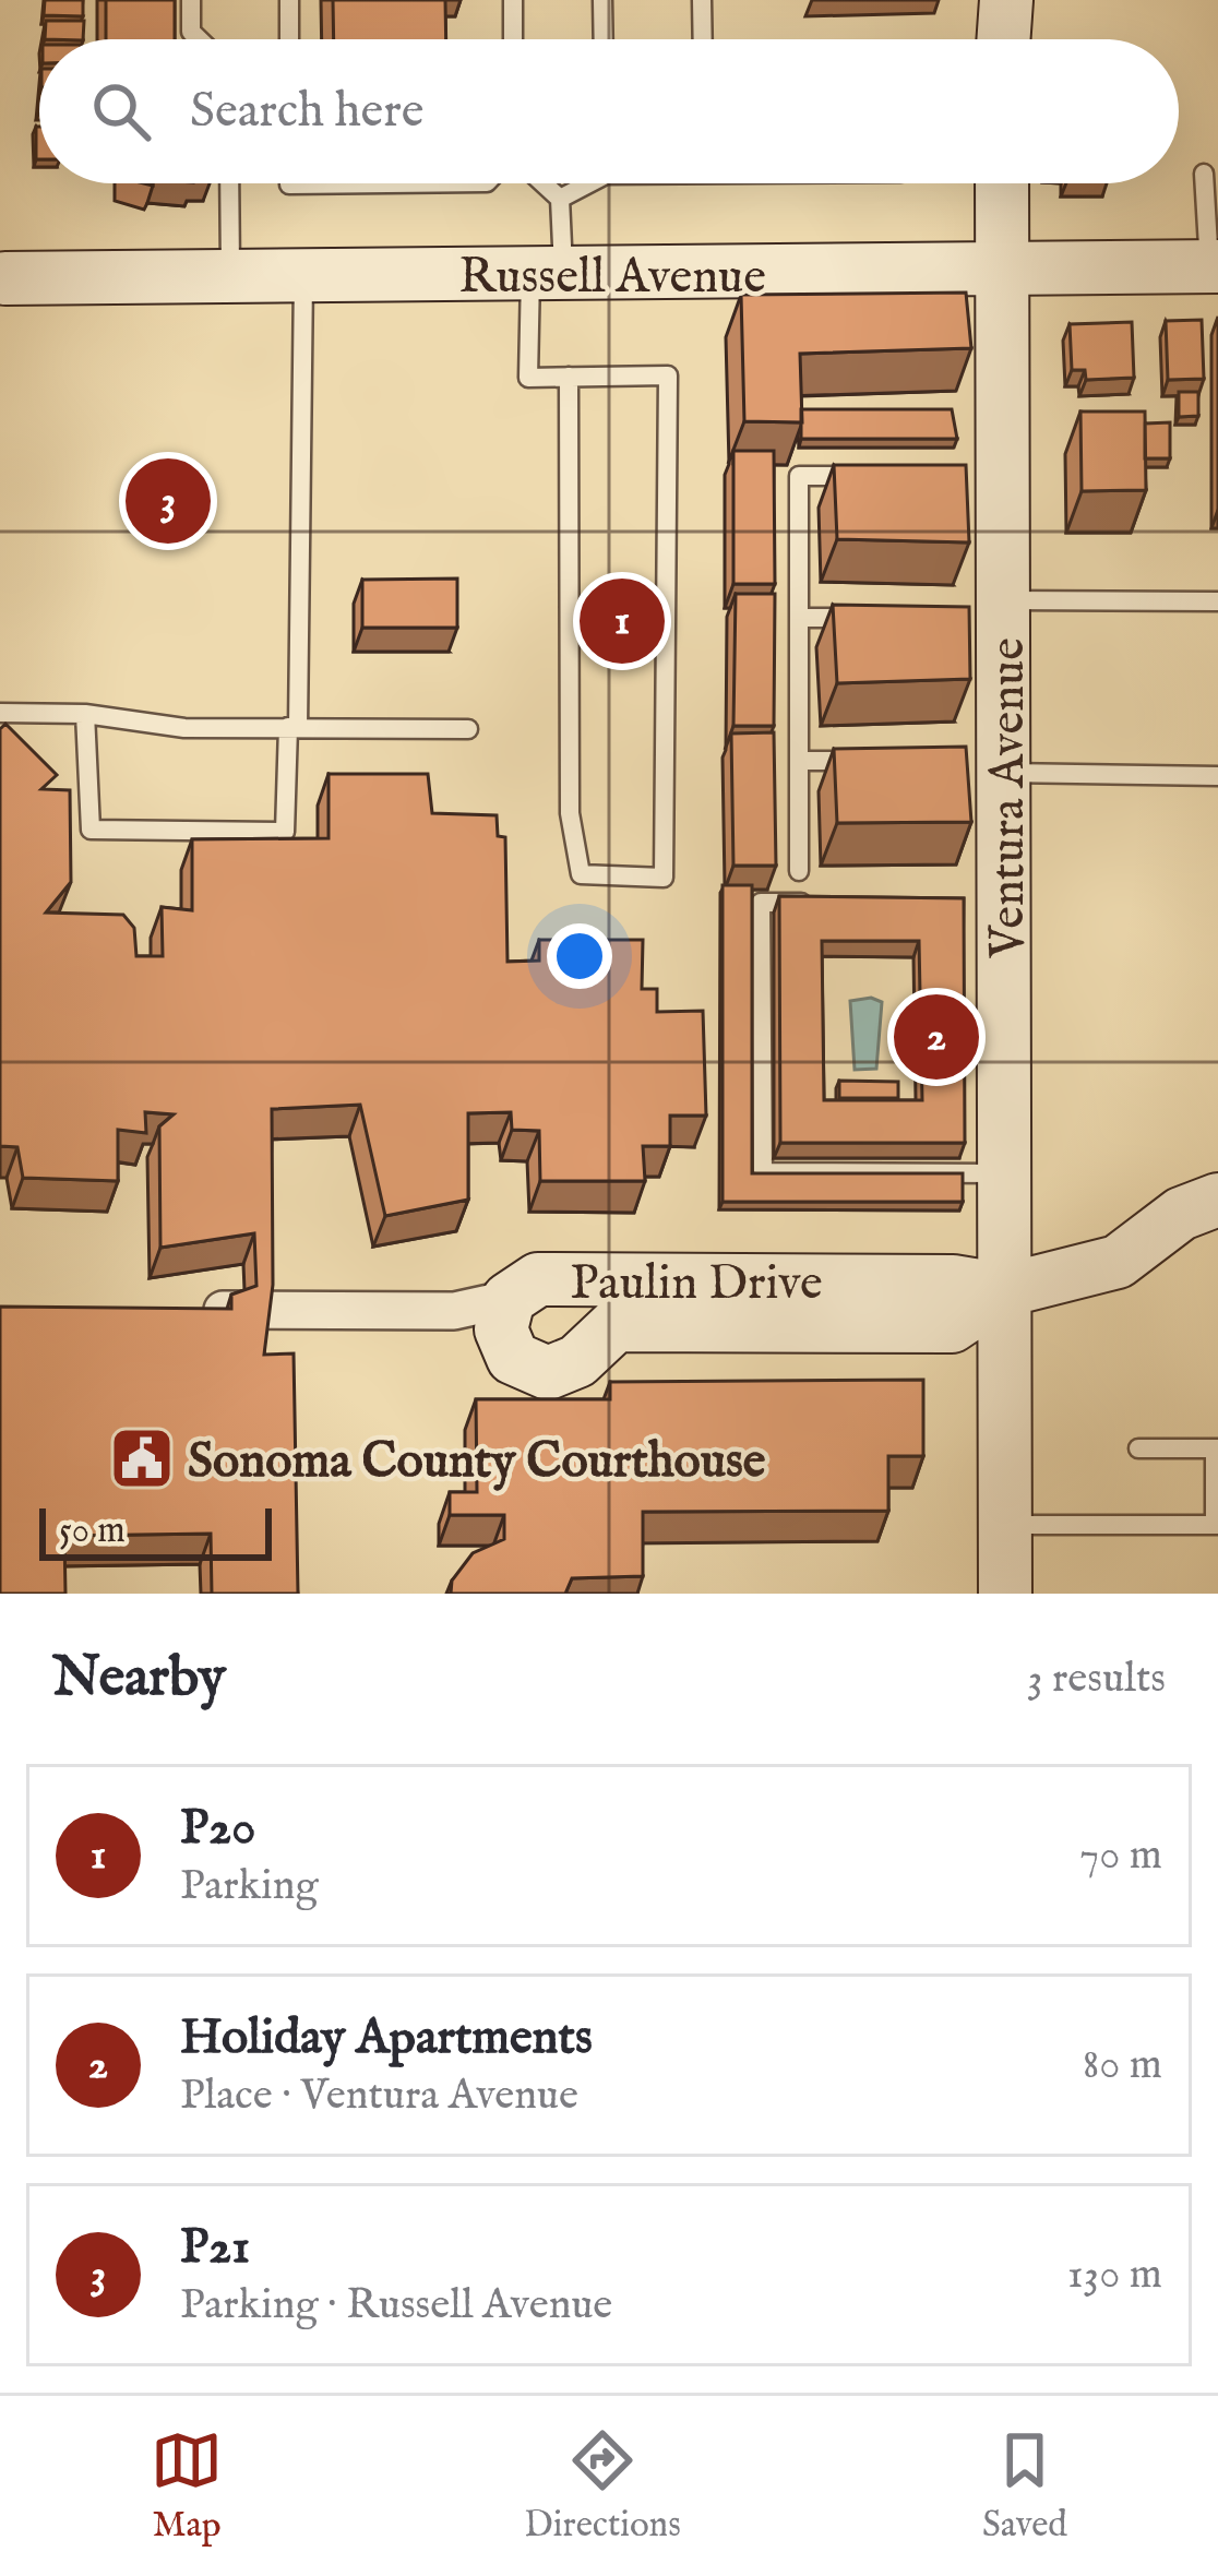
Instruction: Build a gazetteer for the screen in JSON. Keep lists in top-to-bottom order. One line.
{"streets":{"street":["Russell Avenue","Ventura Avenue","Paulin Drive"]},"crossings":[["Russell Avenue","Ventura Avenue"],["Ventura Avenue","Paulin Drive"]],"places":{"public building":["Sonoma County Courthouse"]},"scale_bar":"50 m","page":{"search":"Search here","pins":["3","1","2"],"scale":"50 m","heading":["Nearby","3 results"],"list":[{"mark":"1","name":"P20","note":"Parking","value":"70 m"},{"mark":"2","name":"Holiday Apartments","note":"Place · Ventura Avenue","value":"80 m"},{"mark":"3","name":"P21","note":"Parking · Russell Avenue","value":"130 m"}],"nav":["Map","Directions","Saved"]}}
